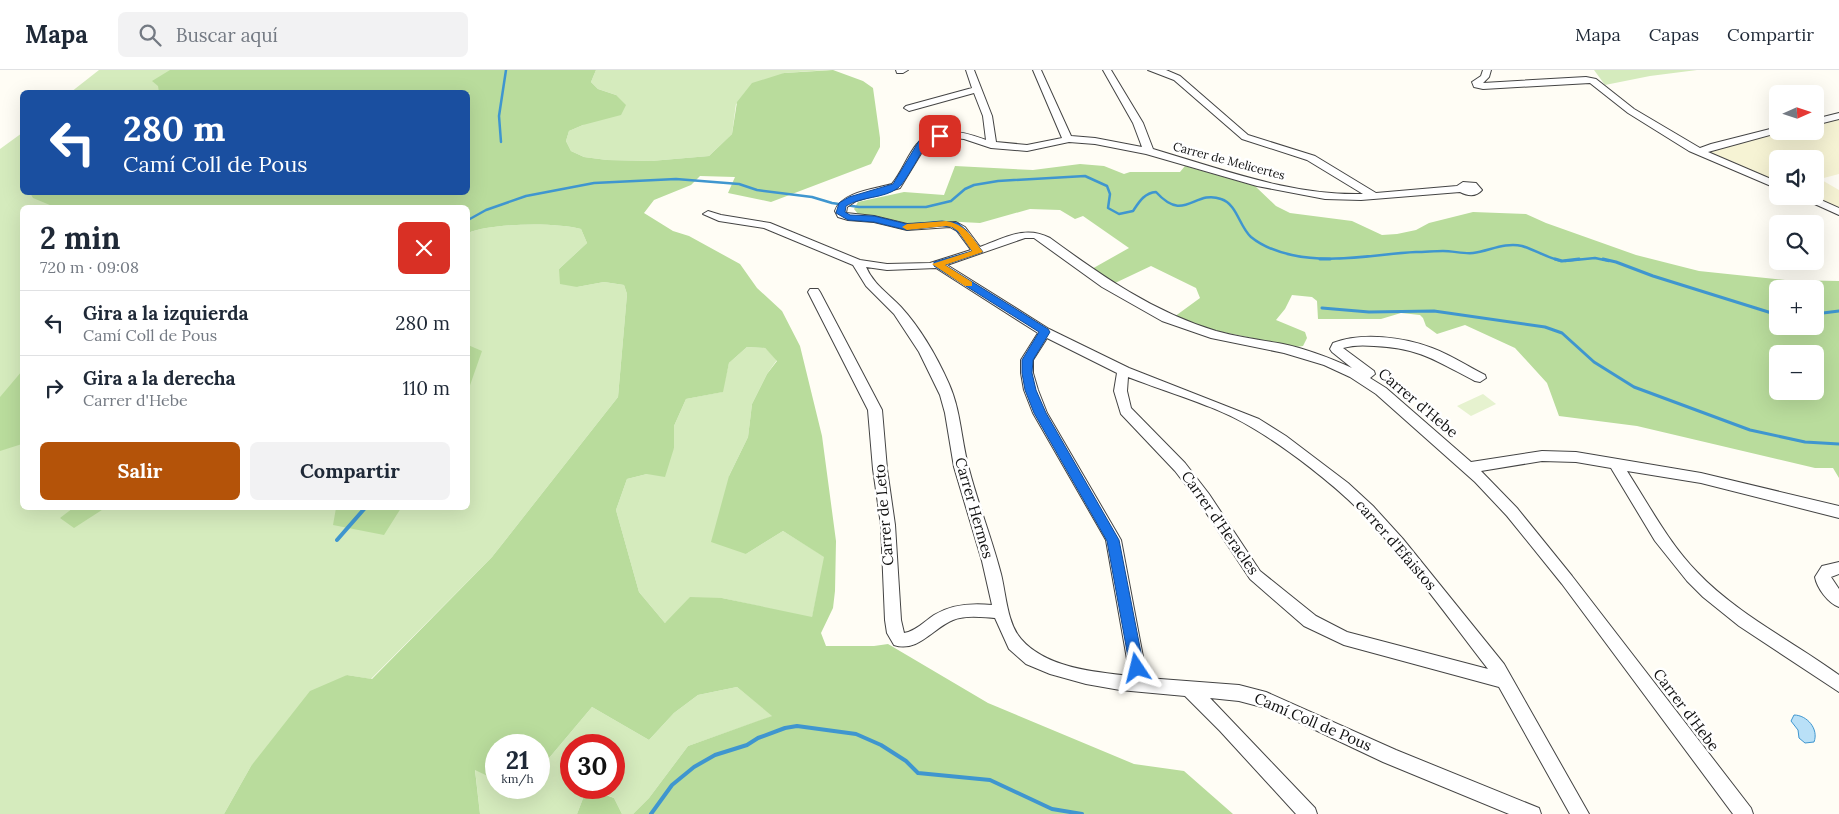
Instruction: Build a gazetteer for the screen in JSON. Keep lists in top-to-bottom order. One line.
{"streets":{"street":["Carrer de Melicertes","Carrer d'Hebe","Carrer Hermes","Carrer de Leto","Carrer d'Heracles","carrer d'Efaistos","Camí Coll de Pous"]},"crossings":[["Carrer Hermes","Carrer de Leto"],["Carrer Hermes","Camí Coll de Pous"],["Carrer d'Heracles","carrer d'Efaistos"]],"north":"right","page":{"header":"Mapa","search":"Buscar aquí","nav":["Mapa","Capas","Compartir"],"map_buttons":["+","−"],"turn":["280 m","Camí Coll de Pous"],"heading":["2 min","720 m · 09:08"],"list":[{"name":"Gira a la izquierda","note":"Camí Coll de Pous","value":"280 m"},{"name":"Gira a la derecha","note":"Carrer d'Hebe","value":"110 m"}],"buttons":["Salir","Compartir"],"speed":"21 km/h","limit":"30"}}
